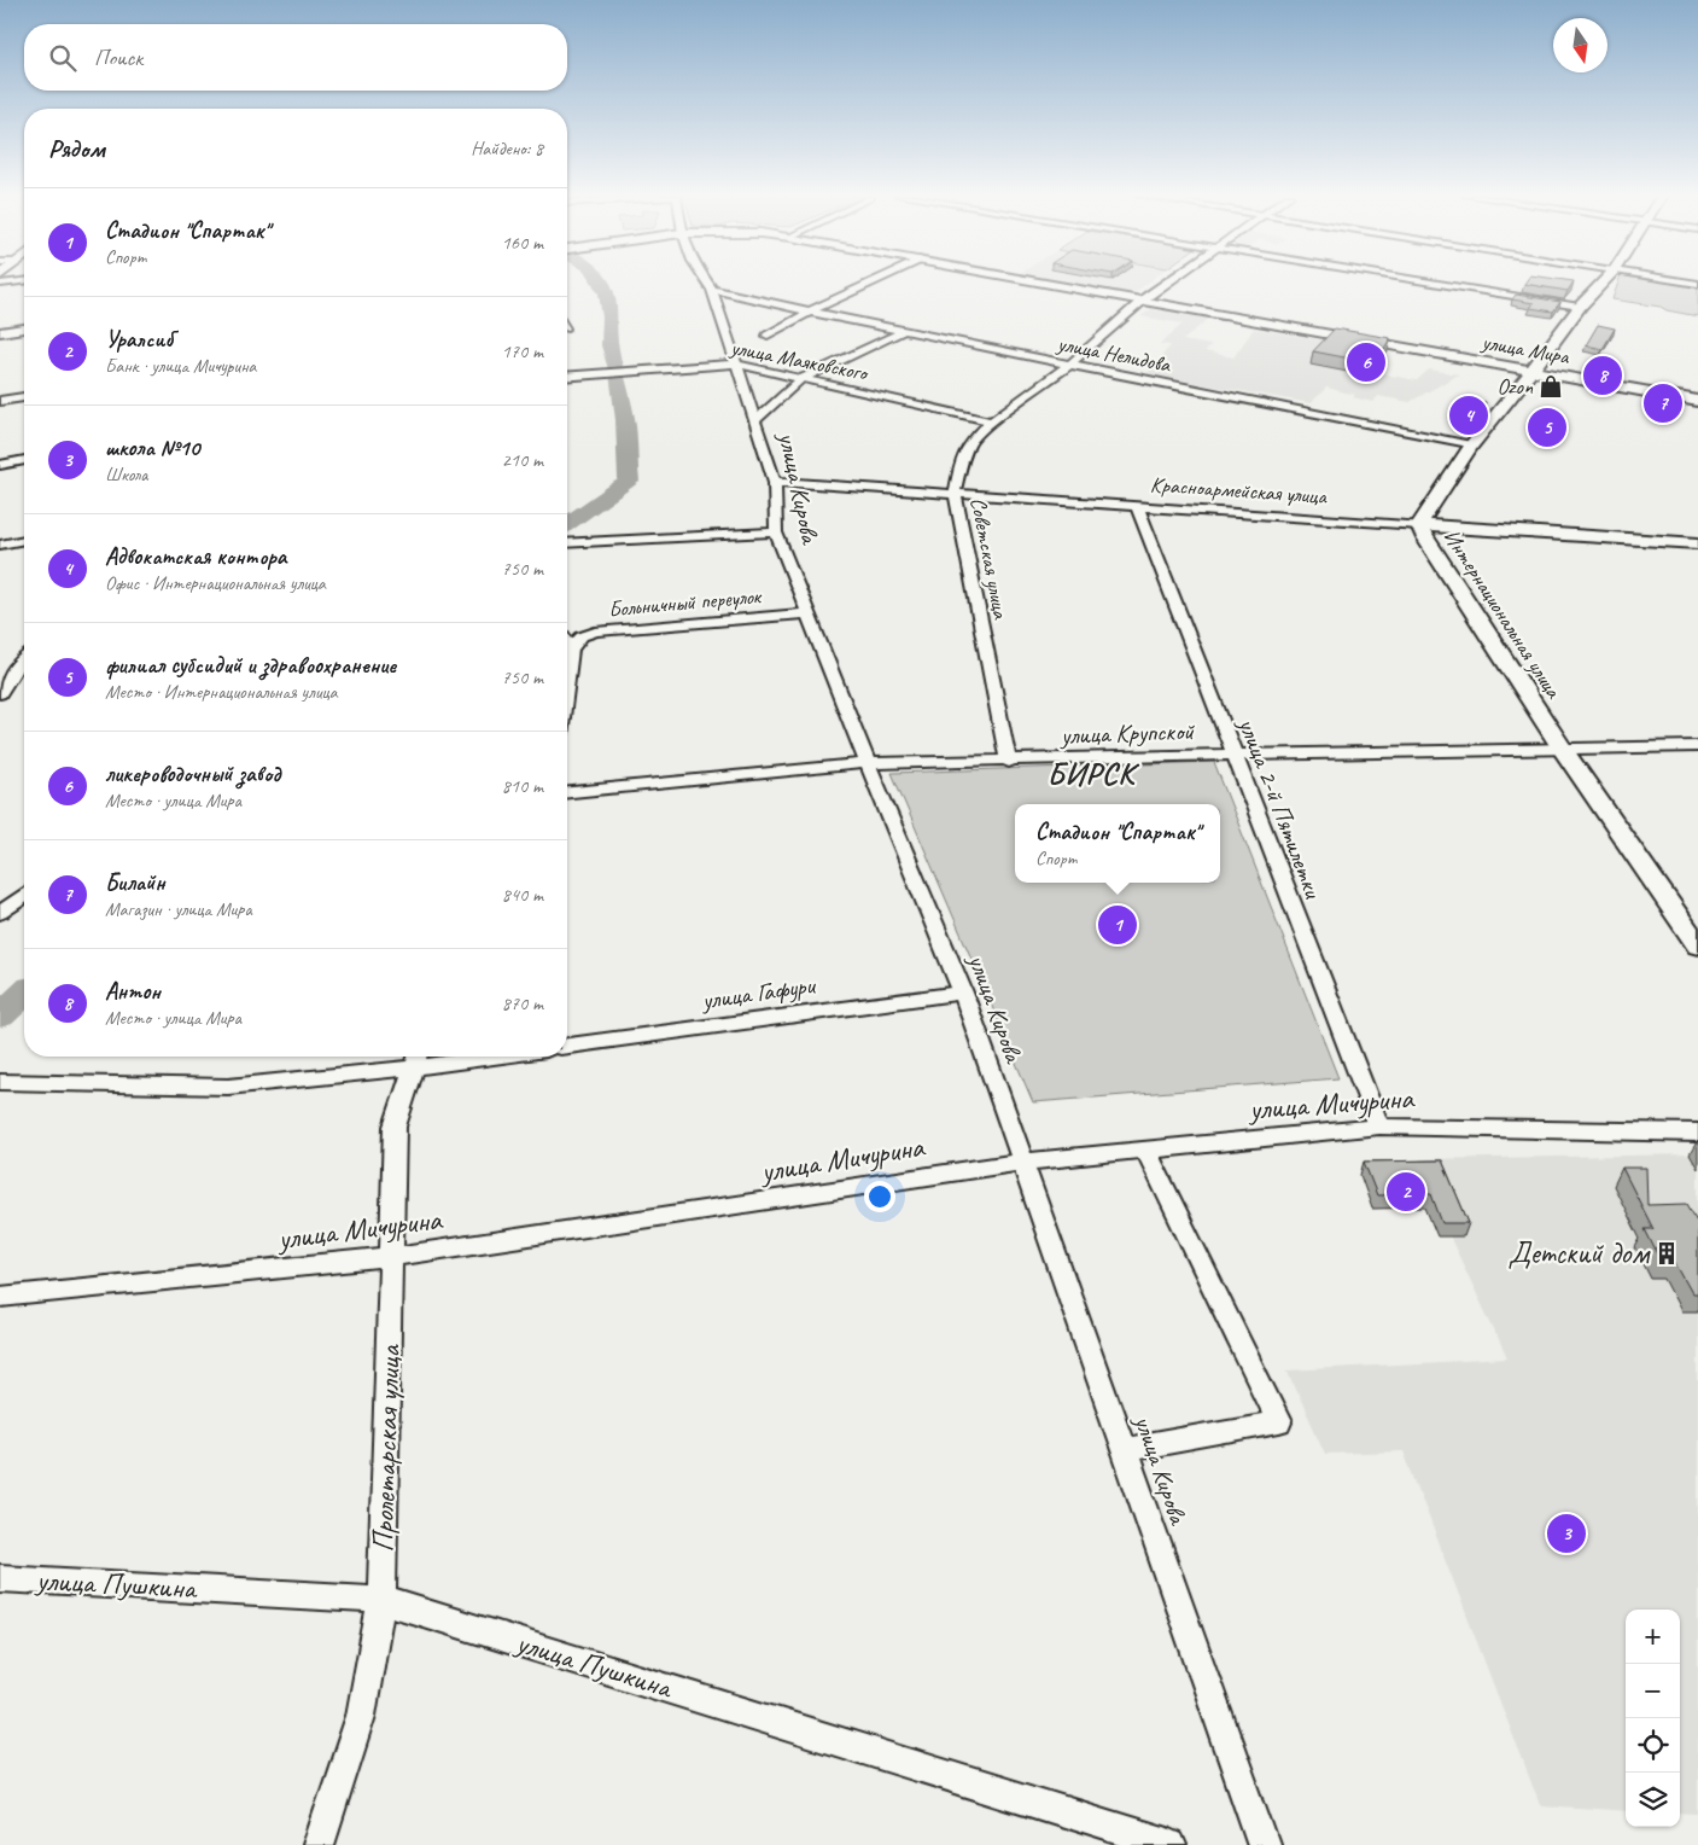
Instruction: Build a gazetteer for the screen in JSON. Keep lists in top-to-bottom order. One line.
{"streets":{"main road":["улица Мира","Красноармейская улица","Интернациональная улица"],"street":["улица Нелидова","улица Маяковского","улица Кирова","Советская улица","Больничный переулок","улица Крупской","улица 2-й Пятилетки","улица Гафури","улица Мичурина","Пролетарская улица","улица Пушкина"]},"crossings":[["улица Мира","Советская улица"],["улица Мира","Интернациональная улица"],["улица Нелидова","улица Кирова"],["улица Нелидова","Советская улица"],["улица Нелидова","Интернациональная улица"],["улица Маяковского","улица Кирова"],["улица Маяковского","Советская улица"],["улица Кирова","Красноармейская улица"],["улица Кирова","Больничный переулок"],["улица Кирова","улица Крупской"],["улица Кирова","улица Гафури"],["улица Кирова","улица Мичурина"],["Красноармейская улица","Советская улица"],["Красноармейская улица","Интернациональная улица"],["Красноармейская улица","улица 2-й Пятилетки"],["Советская улица","улица Крупской"],["Интернациональная улица","улица Крупской"],["улица Крупской","улица 2-й Пятилетки"],["улица 2-й Пятилетки","улица Мичурина"],["улица Мичурина","Пролетарская улица"],["Пролетарская улица","улица Пушкина"]],"districts":["БИРСК"],"places":{"shop":["Ozon"],"building":["Детский дом"]},"north":"bottom","page":{"search":"Поиск","heading":["Рядом","Найдено: 8"],"list":[{"mark":"1","name":"Стадион \"Спартак\"","note":"Спорт","value":"160 m"},{"mark":"2","name":"Уралсиб","note":"Банк · улица Мичурина","value":"170 m"},{"mark":"3","name":"школа №10","note":"Школа","value":"210 m"},{"mark":"4","name":"Адвокатская контора","note":"Офис · Интернациональная улица","value":"750 m"},{"mark":"5","name":"филиал субсидий и здравоохранение","note":"Место · Интернациональная улица","value":"750 m"},{"mark":"6","name":"ликероводочный завод","note":"Место · улица Мира","value":"810 m"},{"mark":"7","name":"Билайн","note":"Магазин · улица Мира","value":"840 m"},{"mark":"8","name":"Антон","note":"Место · улица Мира","value":"870 m"}],"pins":["6","8","7","4","5","1","2","3"],"popup":["Стадион \"Спартак\"","Спорт"],"map_buttons":["+","−"]}}
